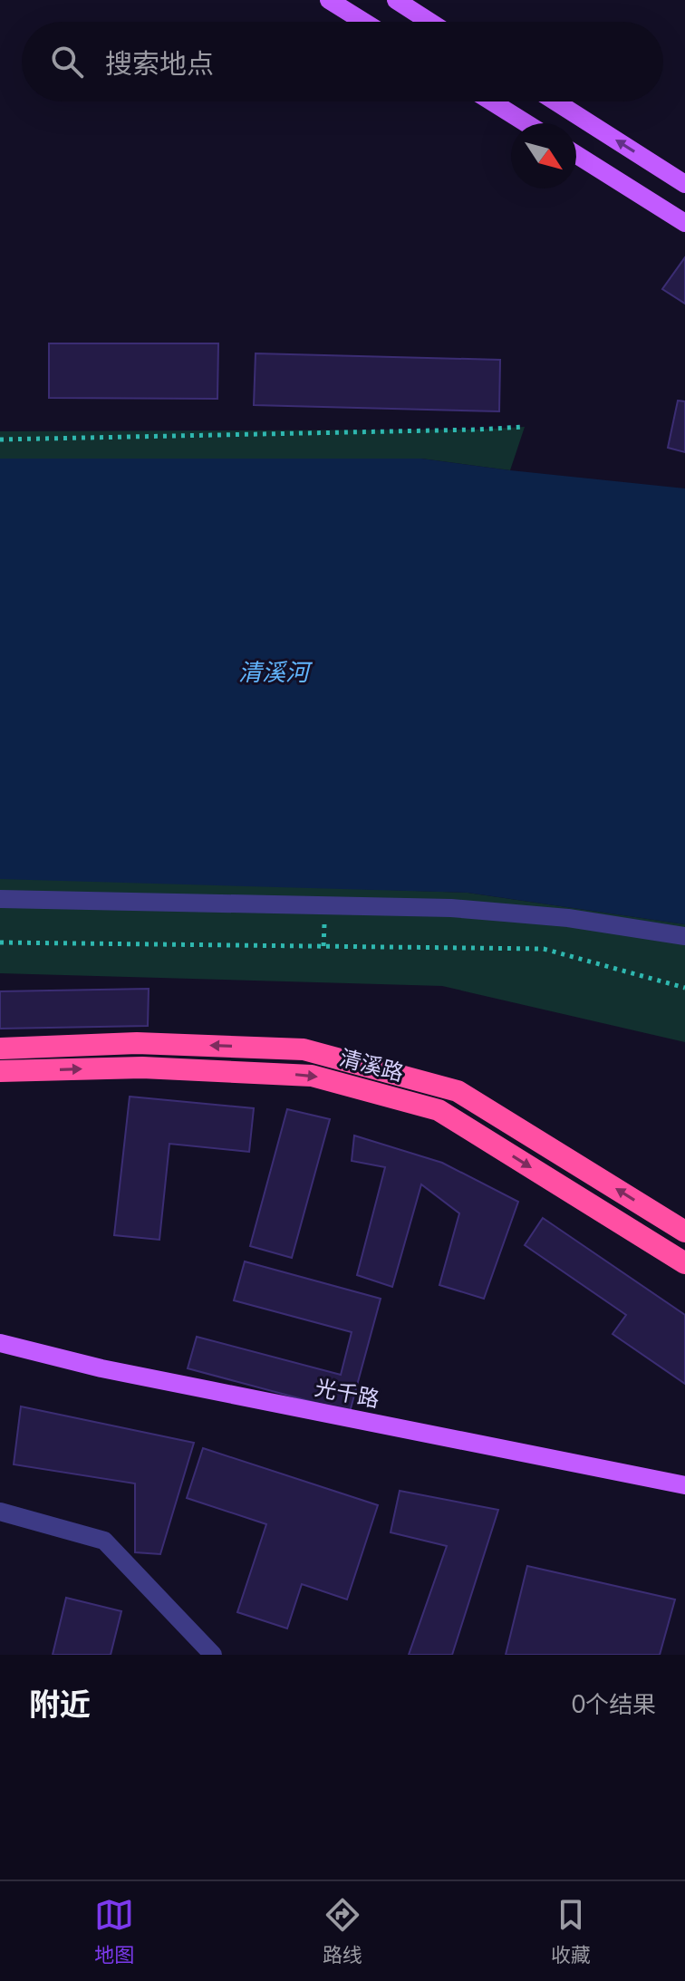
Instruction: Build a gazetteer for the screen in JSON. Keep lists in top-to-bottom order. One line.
{"streets":{"highway":["清溪路"],"main road":["光千路"]},"water":["清溪河"],"north":"bottom right","page":{"search":"搜索地点","heading":["附近","0个结果"],"nav":["地图","路线","收藏"]}}
